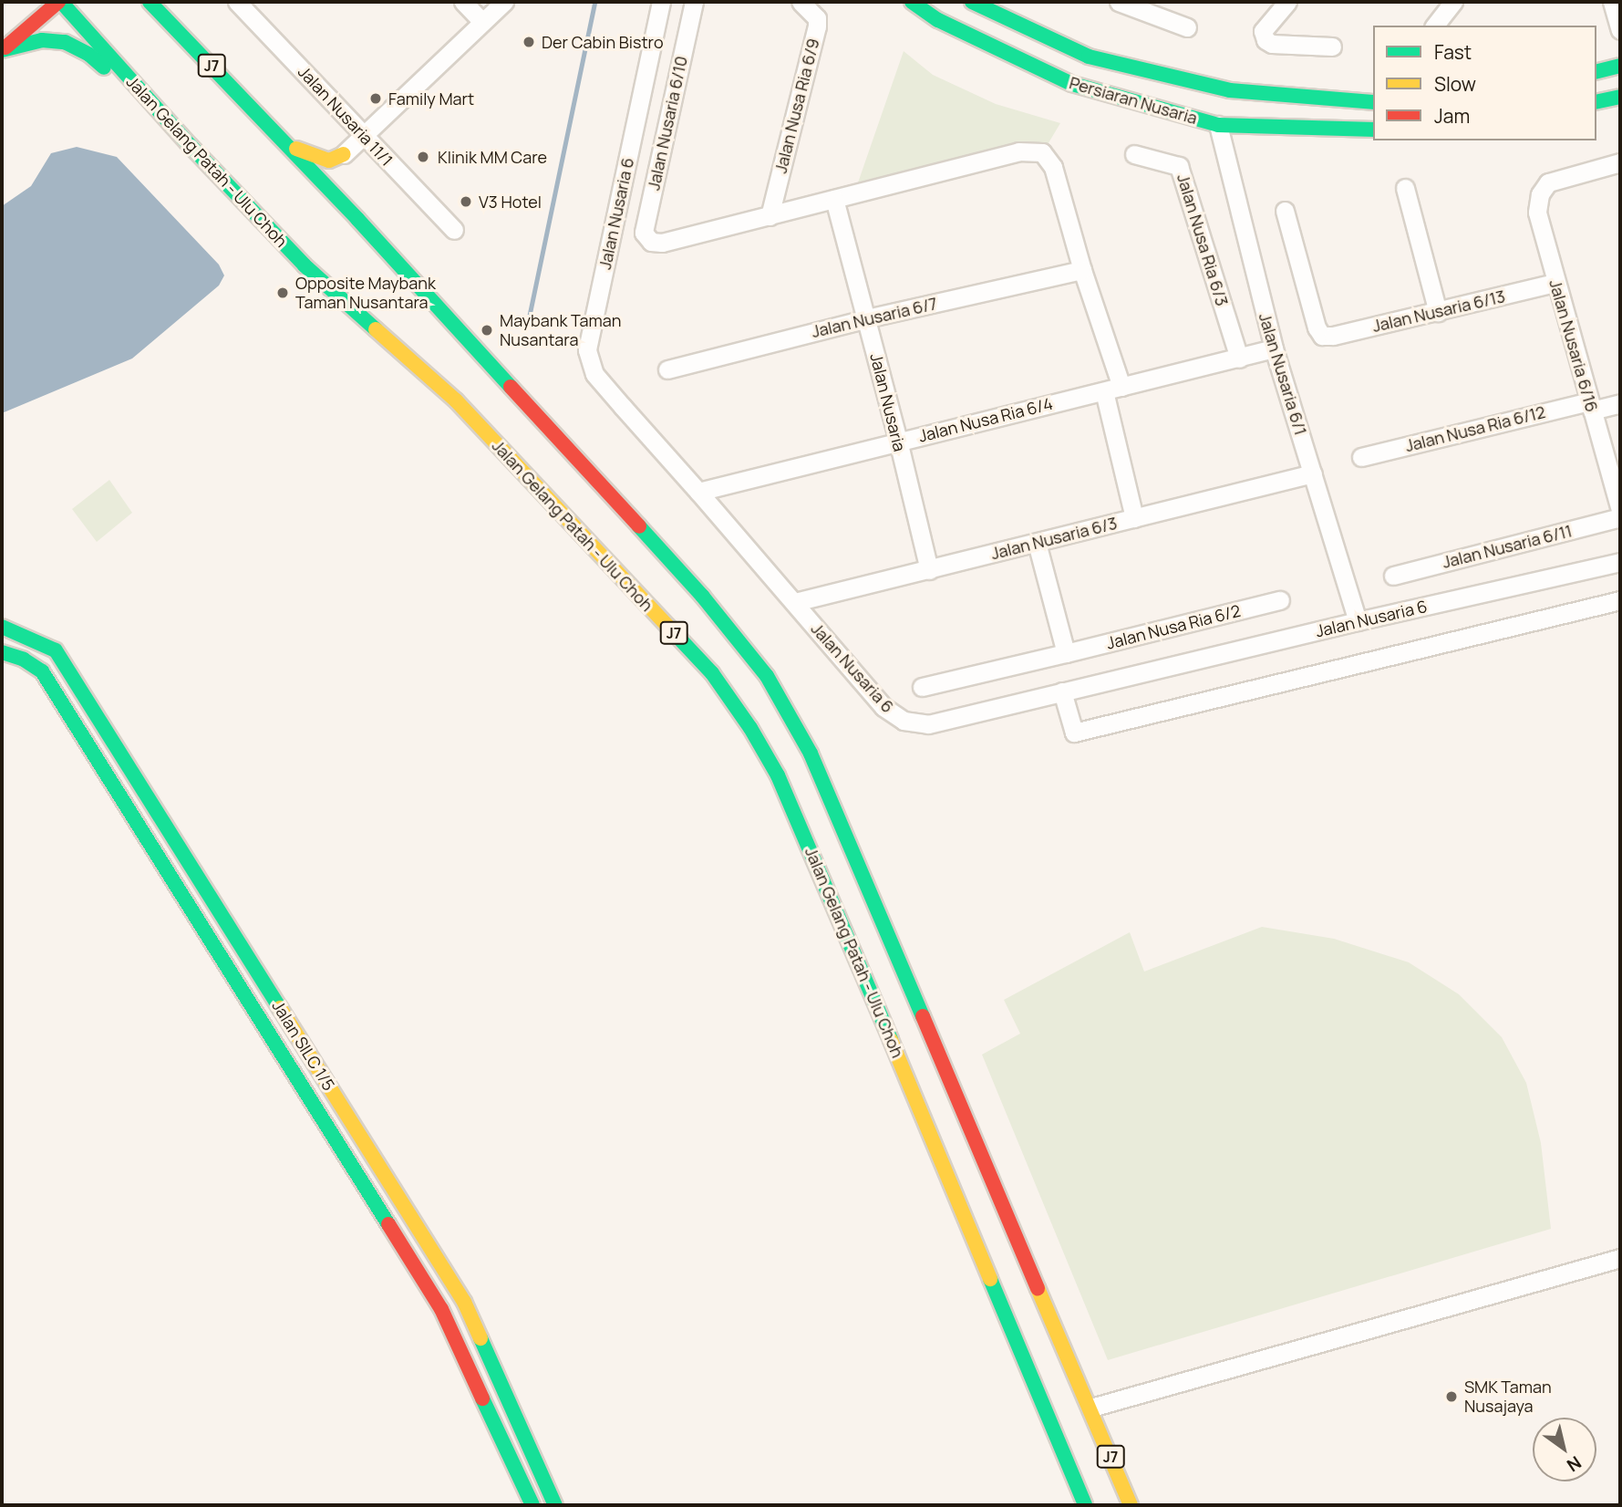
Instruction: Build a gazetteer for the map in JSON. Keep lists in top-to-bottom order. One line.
{"streets":{"main road":["J7","Persiaran Nusaria","Jalan Gelang Patah - Ulu Choh","Jalan SILC 1/5"],"street":["Jalan Nusa Ria 6/9","Jalan Nusaria 11/1","Jalan Nusaria 6/10","Jalan Nusaria 6","Jalan Nusa Ria 6/3","Jalan Nusaria 6/13","Jalan Nusaria 6/7","Jalan Nusaria 6/16","Jalan Nusaria 6/1","Jalan Nusaria","Jalan Nusa Ria 6/4","Jalan Nusa Ria 6/12","Jalan Nusaria 6/3","Jalan Nusaria 6/11","Jalan Nusa Ria 6/2"]},"crossings":[["Persiaran Nusaria","Jalan Nusaria 6/1"],["Jalan Nusa Ria 6/9","Jalan Nusaria 6/10"],["Jalan Nusaria 6","Jalan Nusaria 6/1"],["Jalan Nusaria 6","Jalan Nusa Ria 6/4"],["Jalan Nusaria 6","Jalan Nusaria 6/3"],["Jalan Nusa Ria 6/3","Jalan Nusa Ria 6/4"],["Jalan Nusaria 6/13","Jalan Nusaria 6/16"],["Jalan Nusaria 6/7","Jalan Nusaria"],["Jalan Nusaria 6/16","Jalan Nusa Ria 6/12"],["Jalan Nusaria 6/1","Jalan Nusa Ria 6/4"],["Jalan Nusaria 6/1","Jalan Nusaria 6/3"],["Jalan Nusaria","Jalan Nusa Ria 6/4"],["Jalan Nusaria","Jalan Nusaria 6/3"]],"places":["Der Cabin Bistro","Family Mart","Klinik MM Care","V3 Hotel","Opposite Maybank Taman Nusantara","Maybank Taman Nusantara","SMK Taman Nusajaya"],"legend":["Fast","Slow","Jam"],"north":"bottom right"}
